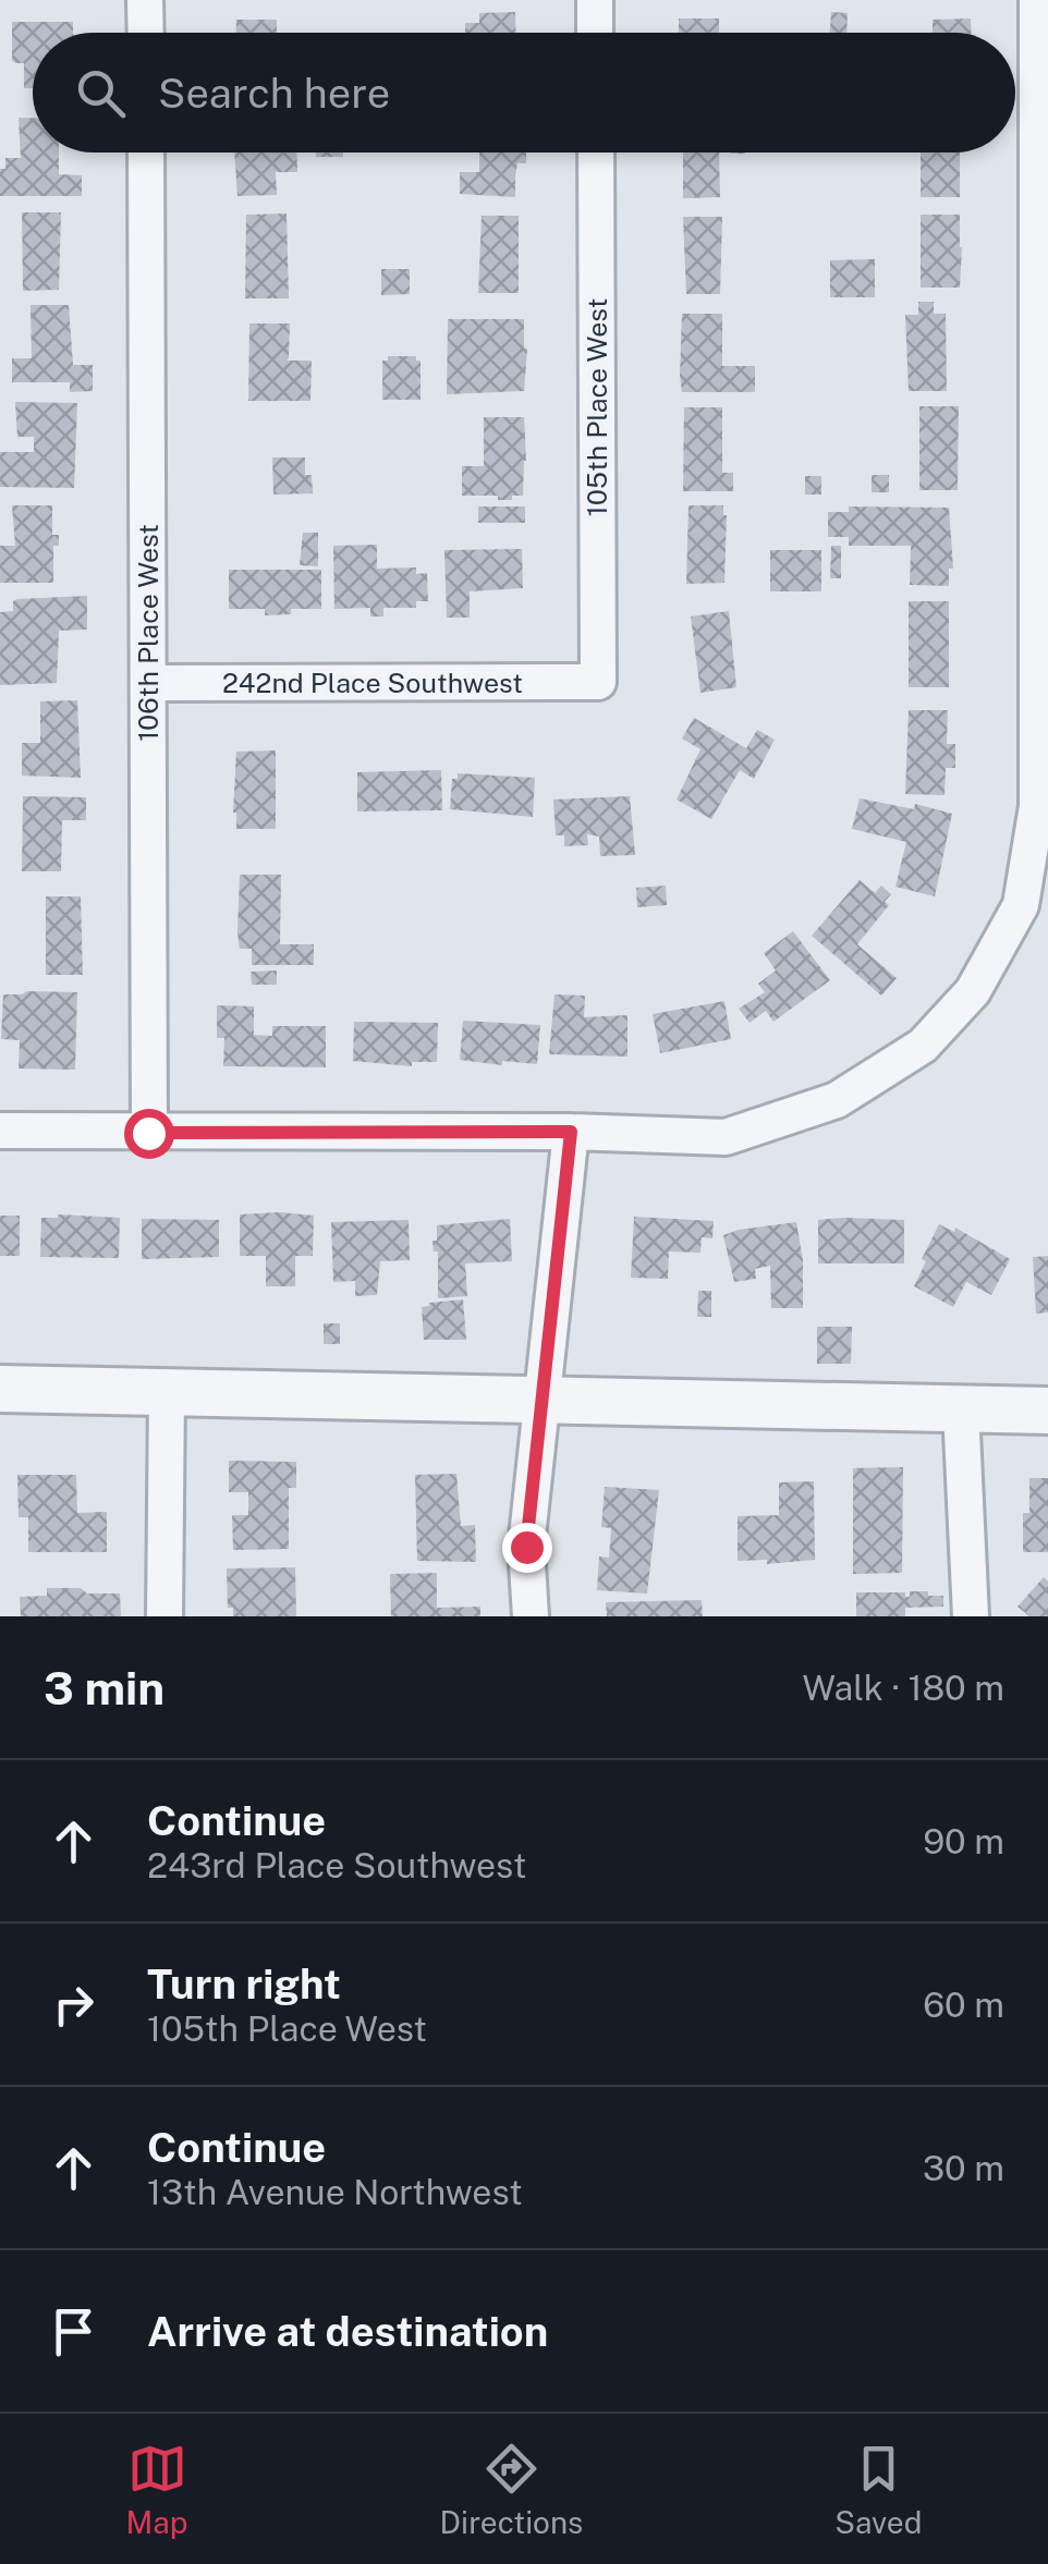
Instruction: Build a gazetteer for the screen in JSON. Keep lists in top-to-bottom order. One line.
{"streets":{"street":["105th Place West","106th Place West","242nd Place Southwest"]},"crossings":[["105th Place West","242nd Place Southwest"],["106th Place West","242nd Place Southwest"]],"page":{"search":"Search here","heading":["3 min","Walk · 180 m"],"list":[["Continue","243rd Place Southwest","90 m"],["Turn right","105th Place West","60 m"],["Continue","13th Avenue Northwest","30 m"],"Arrive at destination"],"nav":["Map","Directions","Saved"]}}
